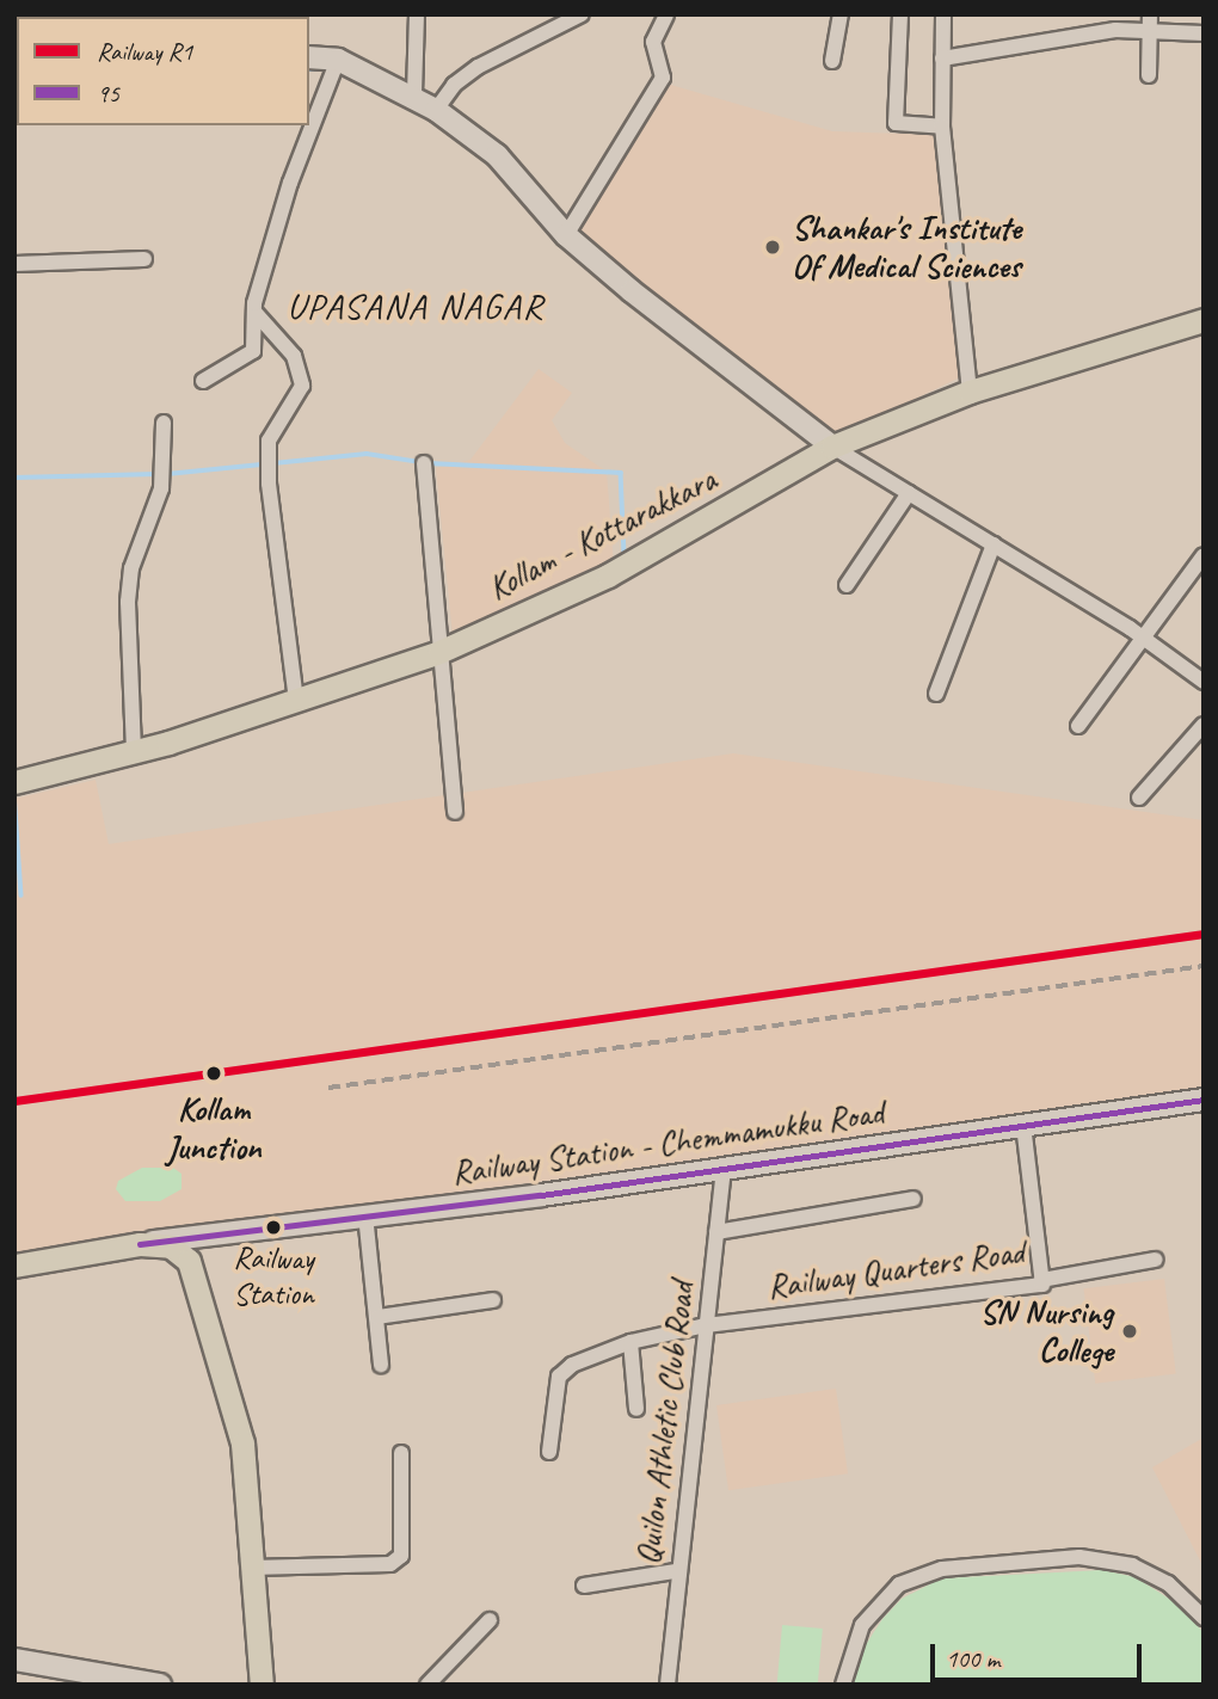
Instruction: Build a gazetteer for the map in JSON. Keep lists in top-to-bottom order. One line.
{"streets":{"main road":["Kollam - Kottarakkara","Railway Station - Chemmamukku Road"],"street":["Railway Quarters Road","Quilon Athletic Club Road"]},"crossings":[["Railway Station - Chemmamukku Road","Railway Quarters Road"],["Railway Station - Chemmamukku Road","Quilon Athletic Club Road"],["Railway Quarters Road","Quilon Athletic Club Road"]],"districts":["UPASANA NAGAR"],"places":["Shankar's Institute Of Medical Sciences","Kollam Junction","Railway Station","SN Nursing College"],"lines":["rail line R1","transit line 95"],"legend":["Railway R1","95"],"scale_bar":"100 m"}
